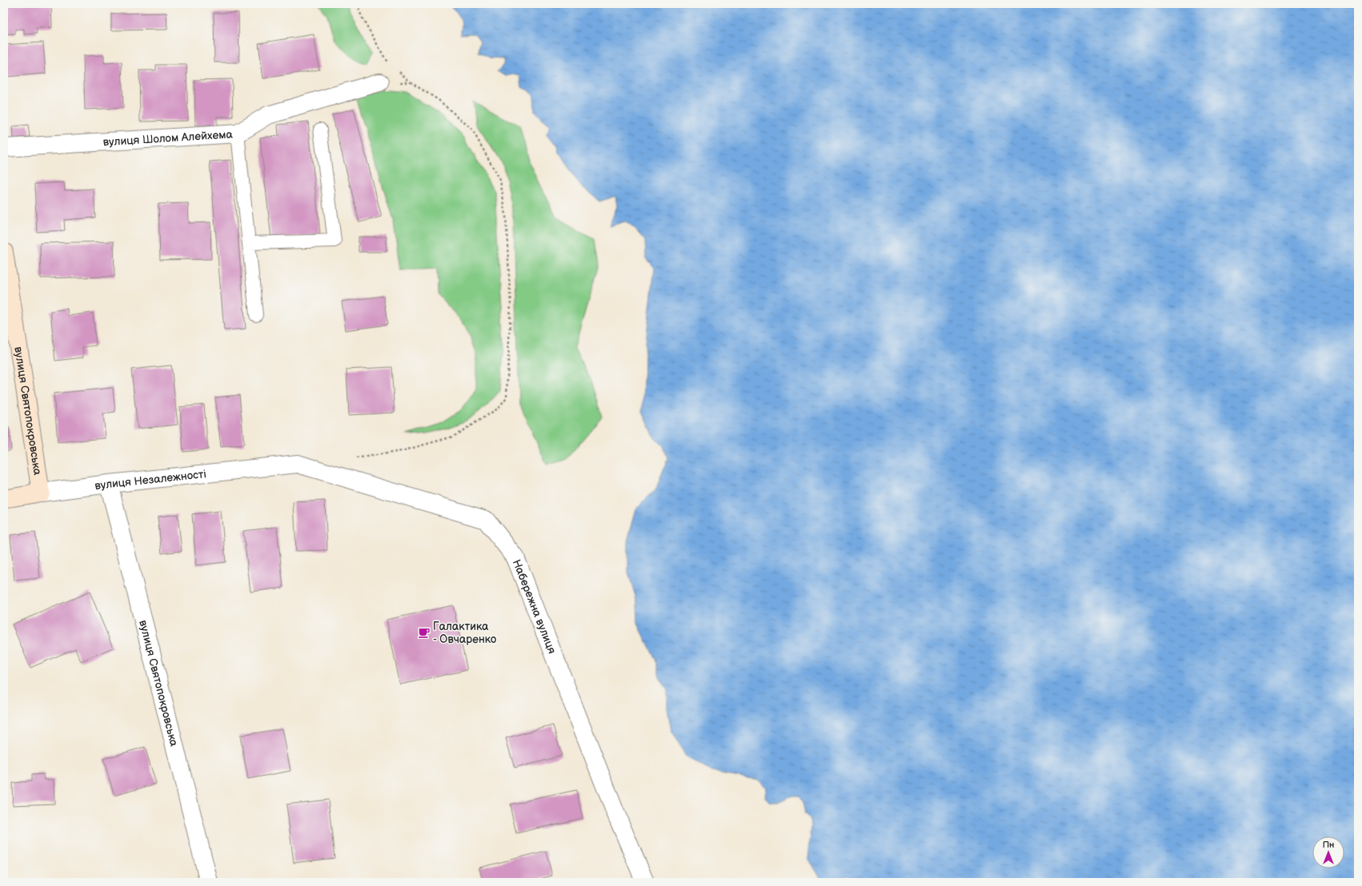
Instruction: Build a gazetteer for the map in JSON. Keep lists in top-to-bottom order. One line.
{"streets":{"street":["вулиця Шолом Алейхема","вулиця Святопокровська","вулиця Незалежності","Набережна вулиця"]},"crossings":[["вулиця Святопокровська","вулиця Незалежності"],["вулиця Незалежності","Набережна вулиця"]],"places":{"cafe":["Галактика - Овчаренко"]},"north":"top"}
